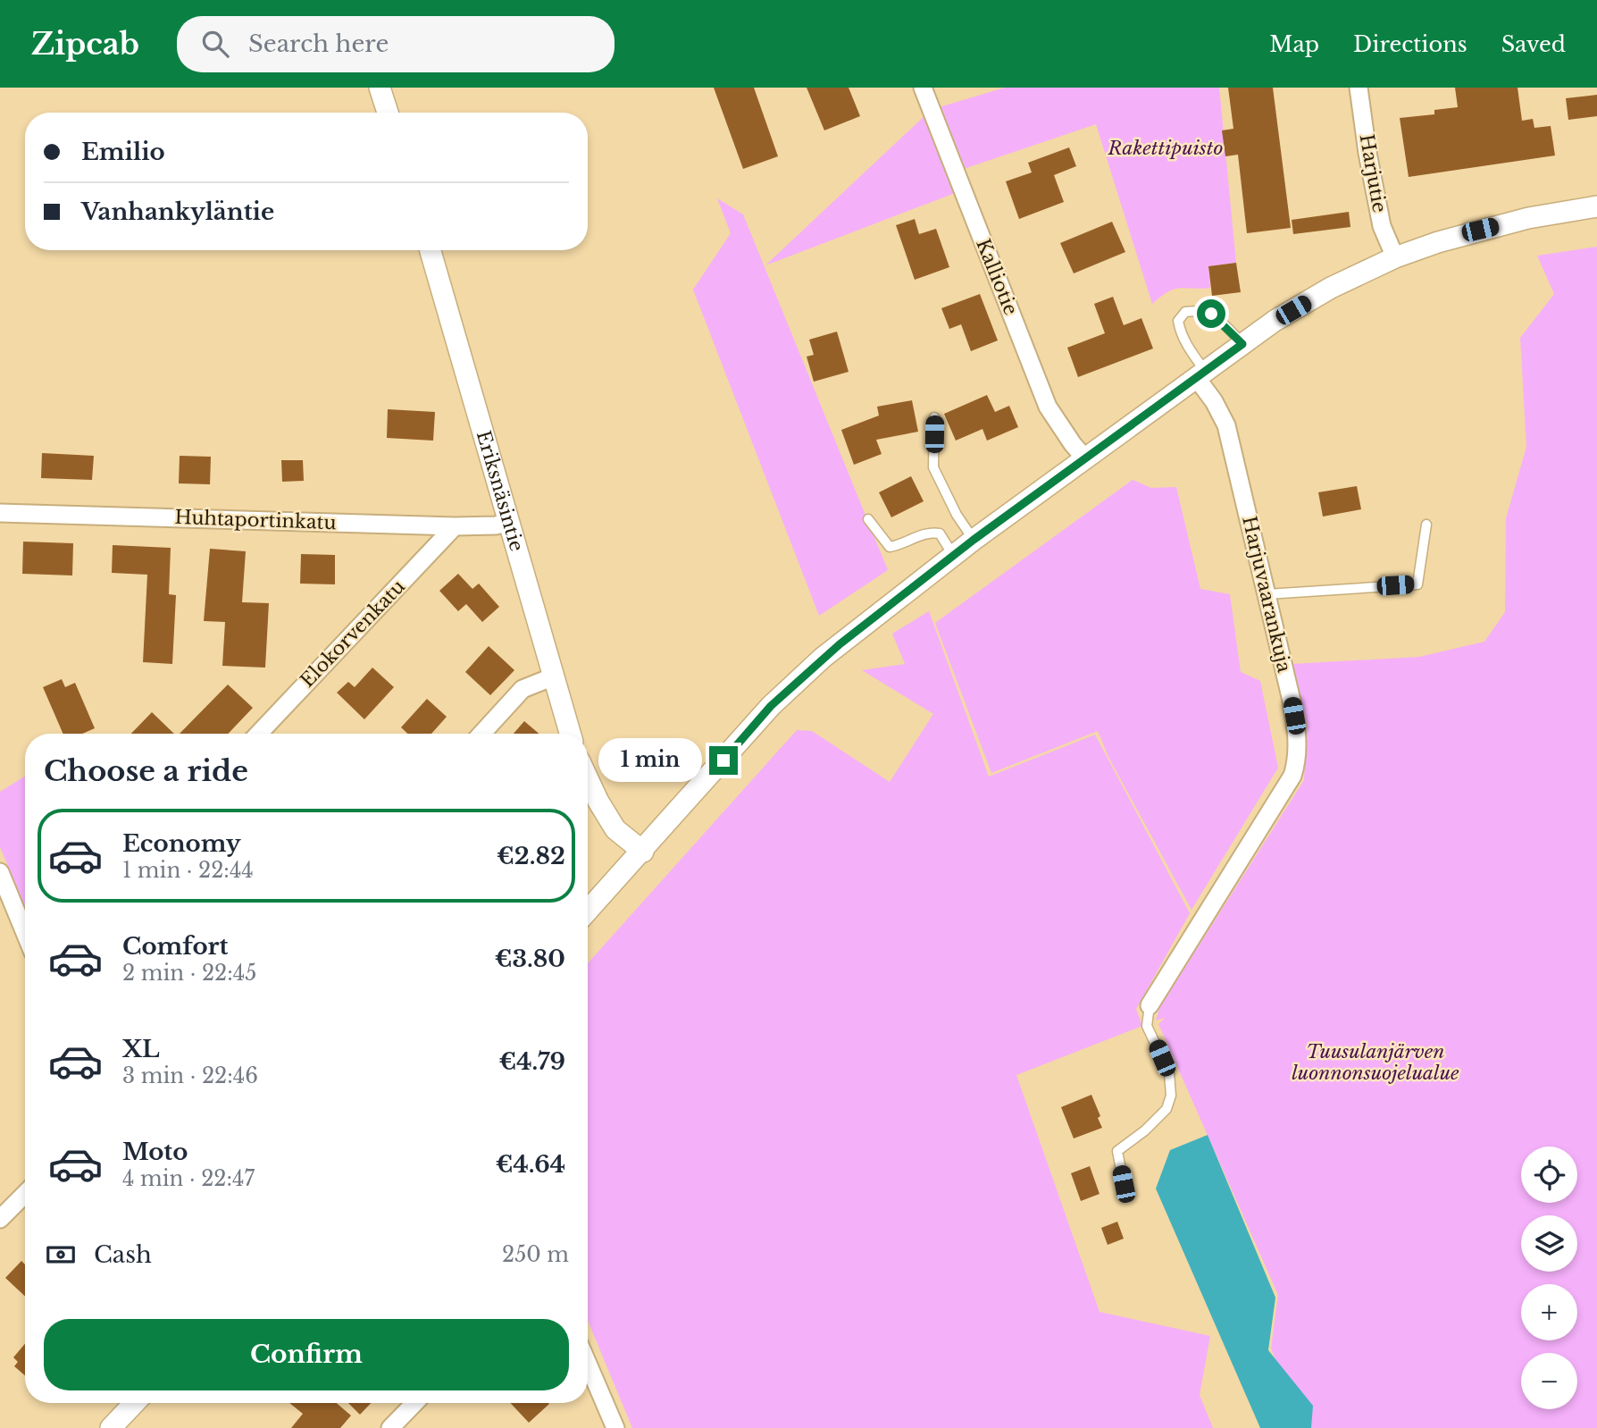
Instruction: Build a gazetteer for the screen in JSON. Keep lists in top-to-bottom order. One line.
{"streets":{"street":["Harjutie","Kalliotie","Eriksnäsintie","Huhtaportinkatu","Harjuvaarankuja","Elokorvenkatu"]},"crossings":[["Eriksnäsintie","Huhtaportinkatu"],["Huhtaportinkatu","Elokorvenkatu"]],"parks":["Rakettipuisto","Tuusulanjärven luonnonsuojelualue"],"page":{"header":"Zipcab","search":"Search here","nav":["Map","Directions","Saved"],"banner":["Emilio","Vanhankyläntie"],"heading":"Choose a ride","bubble":"1 min","list":[{"name":"Economy","note":"1 min · 22:44","value":"€2.82"},{"name":"Comfort","note":"2 min · 22:45","value":"€3.80"},{"name":"XL","note":"3 min · 22:46","value":"€4.79"},{"name":"Moto","note":"4 min · 22:47","value":"€4.64"}],"map_buttons":["+","−"],"pay":["Cash","250 m"],"buttons":"Confirm"}}
